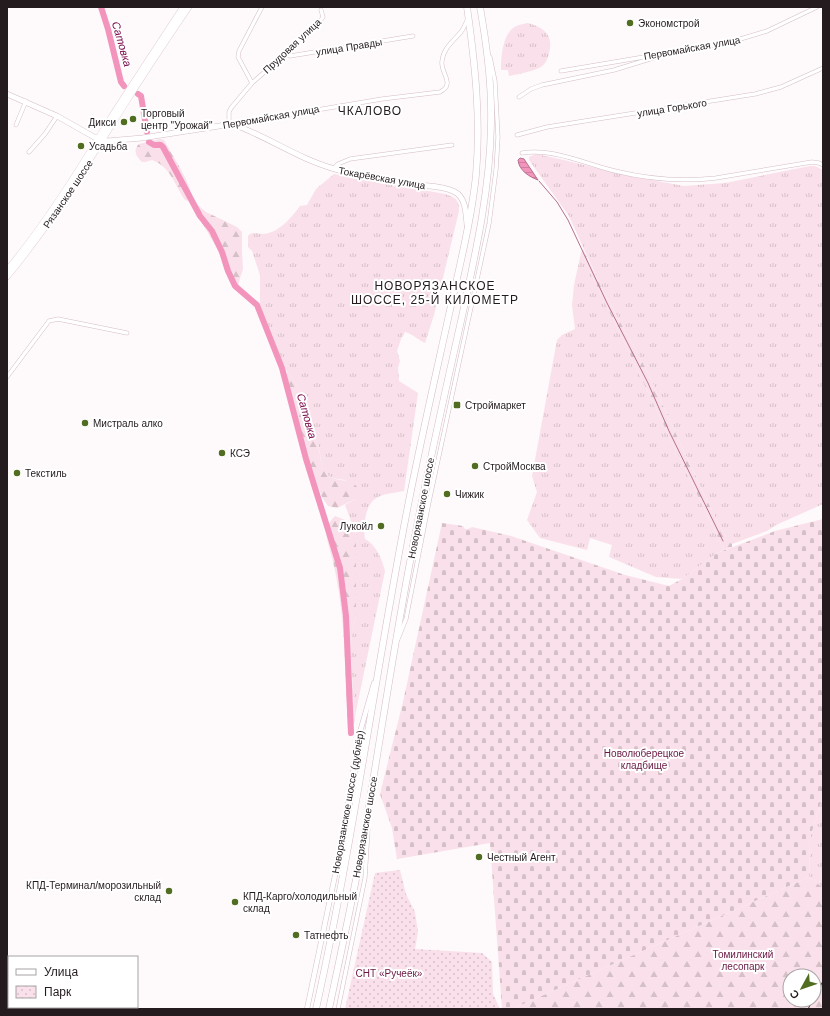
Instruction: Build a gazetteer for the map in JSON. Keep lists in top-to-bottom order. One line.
{"streets":{"highway":["Новорязанское шоссе"],"main road":["Первомайская улица","Токарёвская улица","Рязанское шоссе"],"street":["Прудовая улица","улица Правды","улица Горького","Новорязанское шоссе (дублёр)"]},"crossings":[["Прудовая улица","улица Правды"],["Прудовая улица","Первомайская улица"],["Прудовая улица","Токарёвская улица"],["Первомайская улица","Токарёвская улица"],["Первомайская улица","Рязанское шоссе"],["Первомайская улица","Новорязанское шоссе"],["Токарёвская улица","Новорязанское шоссе"],["Новорязанское шоссе","Новорязанское шоссе (дублёр)"]],"districts":["ЧКАЛОВО","НОВОРЯЗАНСКОЕ ШОССЕ, 25-Й КИЛОМЕТР"],"water":["Сатовка"],"parks":["Новолюберецкое кладбище","Томилинский лесопарк","СНТ «Ручеёк»"],"places":{"other":["Экономстрой","Торговый центр \"Урожай\"","Дикси","Усадьба","Мистраль алко","КСЭ","СтройМосква","Текстиль","Чижик","Лукойл","Честный Агент","КПД-Терминал/морозильный склад","КПД-Карго/холодильный склад","Татнефть"],"transit":["Строймаркет"]},"legend":["Улица","Парк"],"north":"bottom left"}
